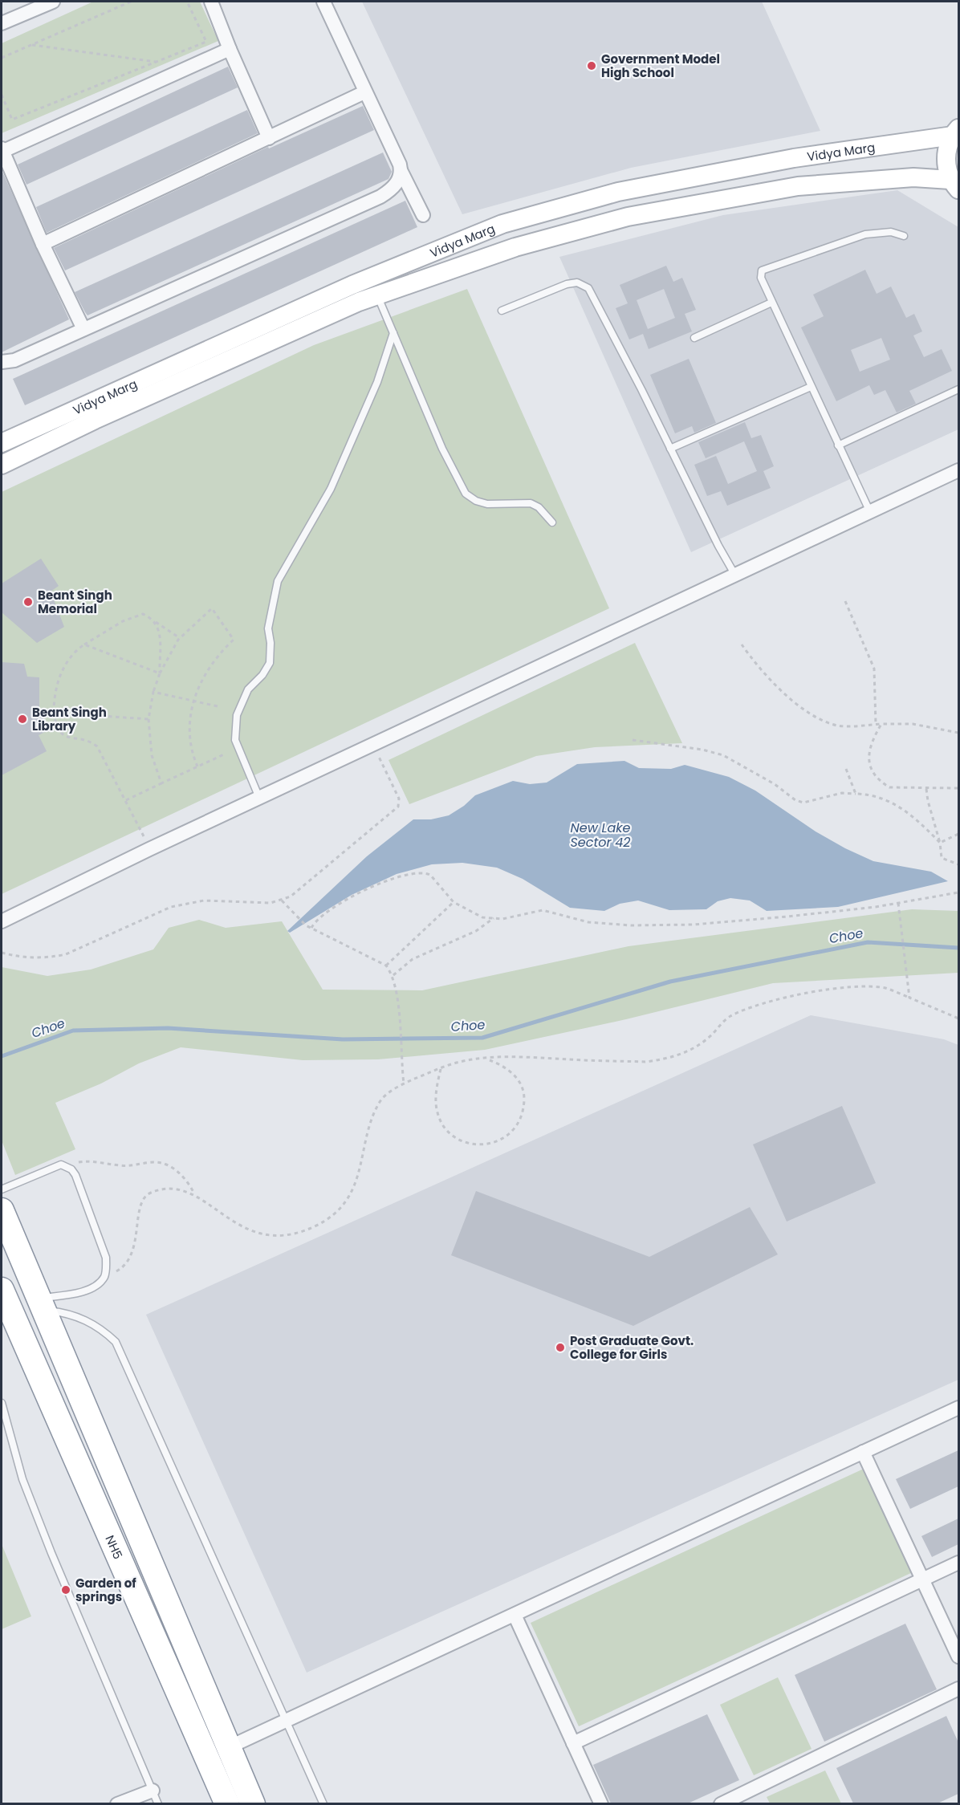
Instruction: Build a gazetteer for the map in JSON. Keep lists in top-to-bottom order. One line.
{"streets":{"highway":["NH5"],"main road":["Vidya Marg"]},"water":["New Lake Sector 42","Choe"],"places":["Government Model High School","Beant Singh Memorial","Beant Singh Library","Post Graduate Govt. College for Girls","Garden of springs"]}
